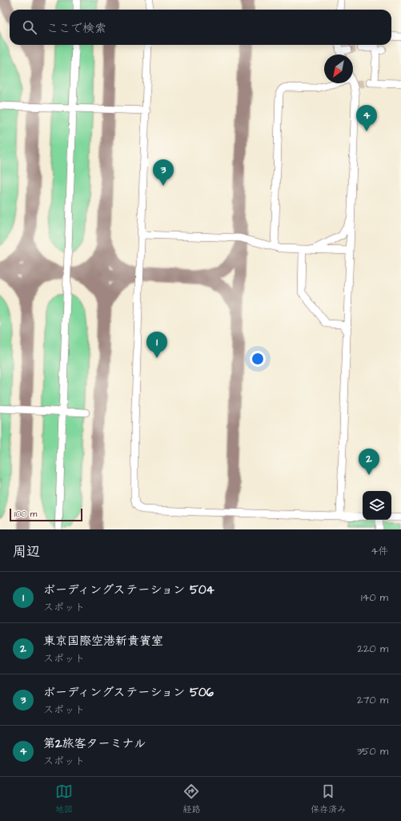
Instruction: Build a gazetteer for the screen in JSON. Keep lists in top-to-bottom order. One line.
{"scale_bar":"100 m","north":"bottom left","page":{"search":"ここで検索","pins":["4","3","1","2"],"scale":"100 m","heading":["周辺","4件"],"list":[{"mark":"1","name":"ボーディングステーション 504","note":"スポット","value":"140 m"},{"mark":"2","name":"東京国際空港新貴賓室","note":"スポット","value":"220 m"},{"mark":"3","name":"ボーディングステーション 506","note":"スポット","value":"270 m"},{"mark":"4","name":"第2旅客ターミナル","note":"スポット","value":"350 m"}],"nav":["地図","経路","保存済み"]}}
